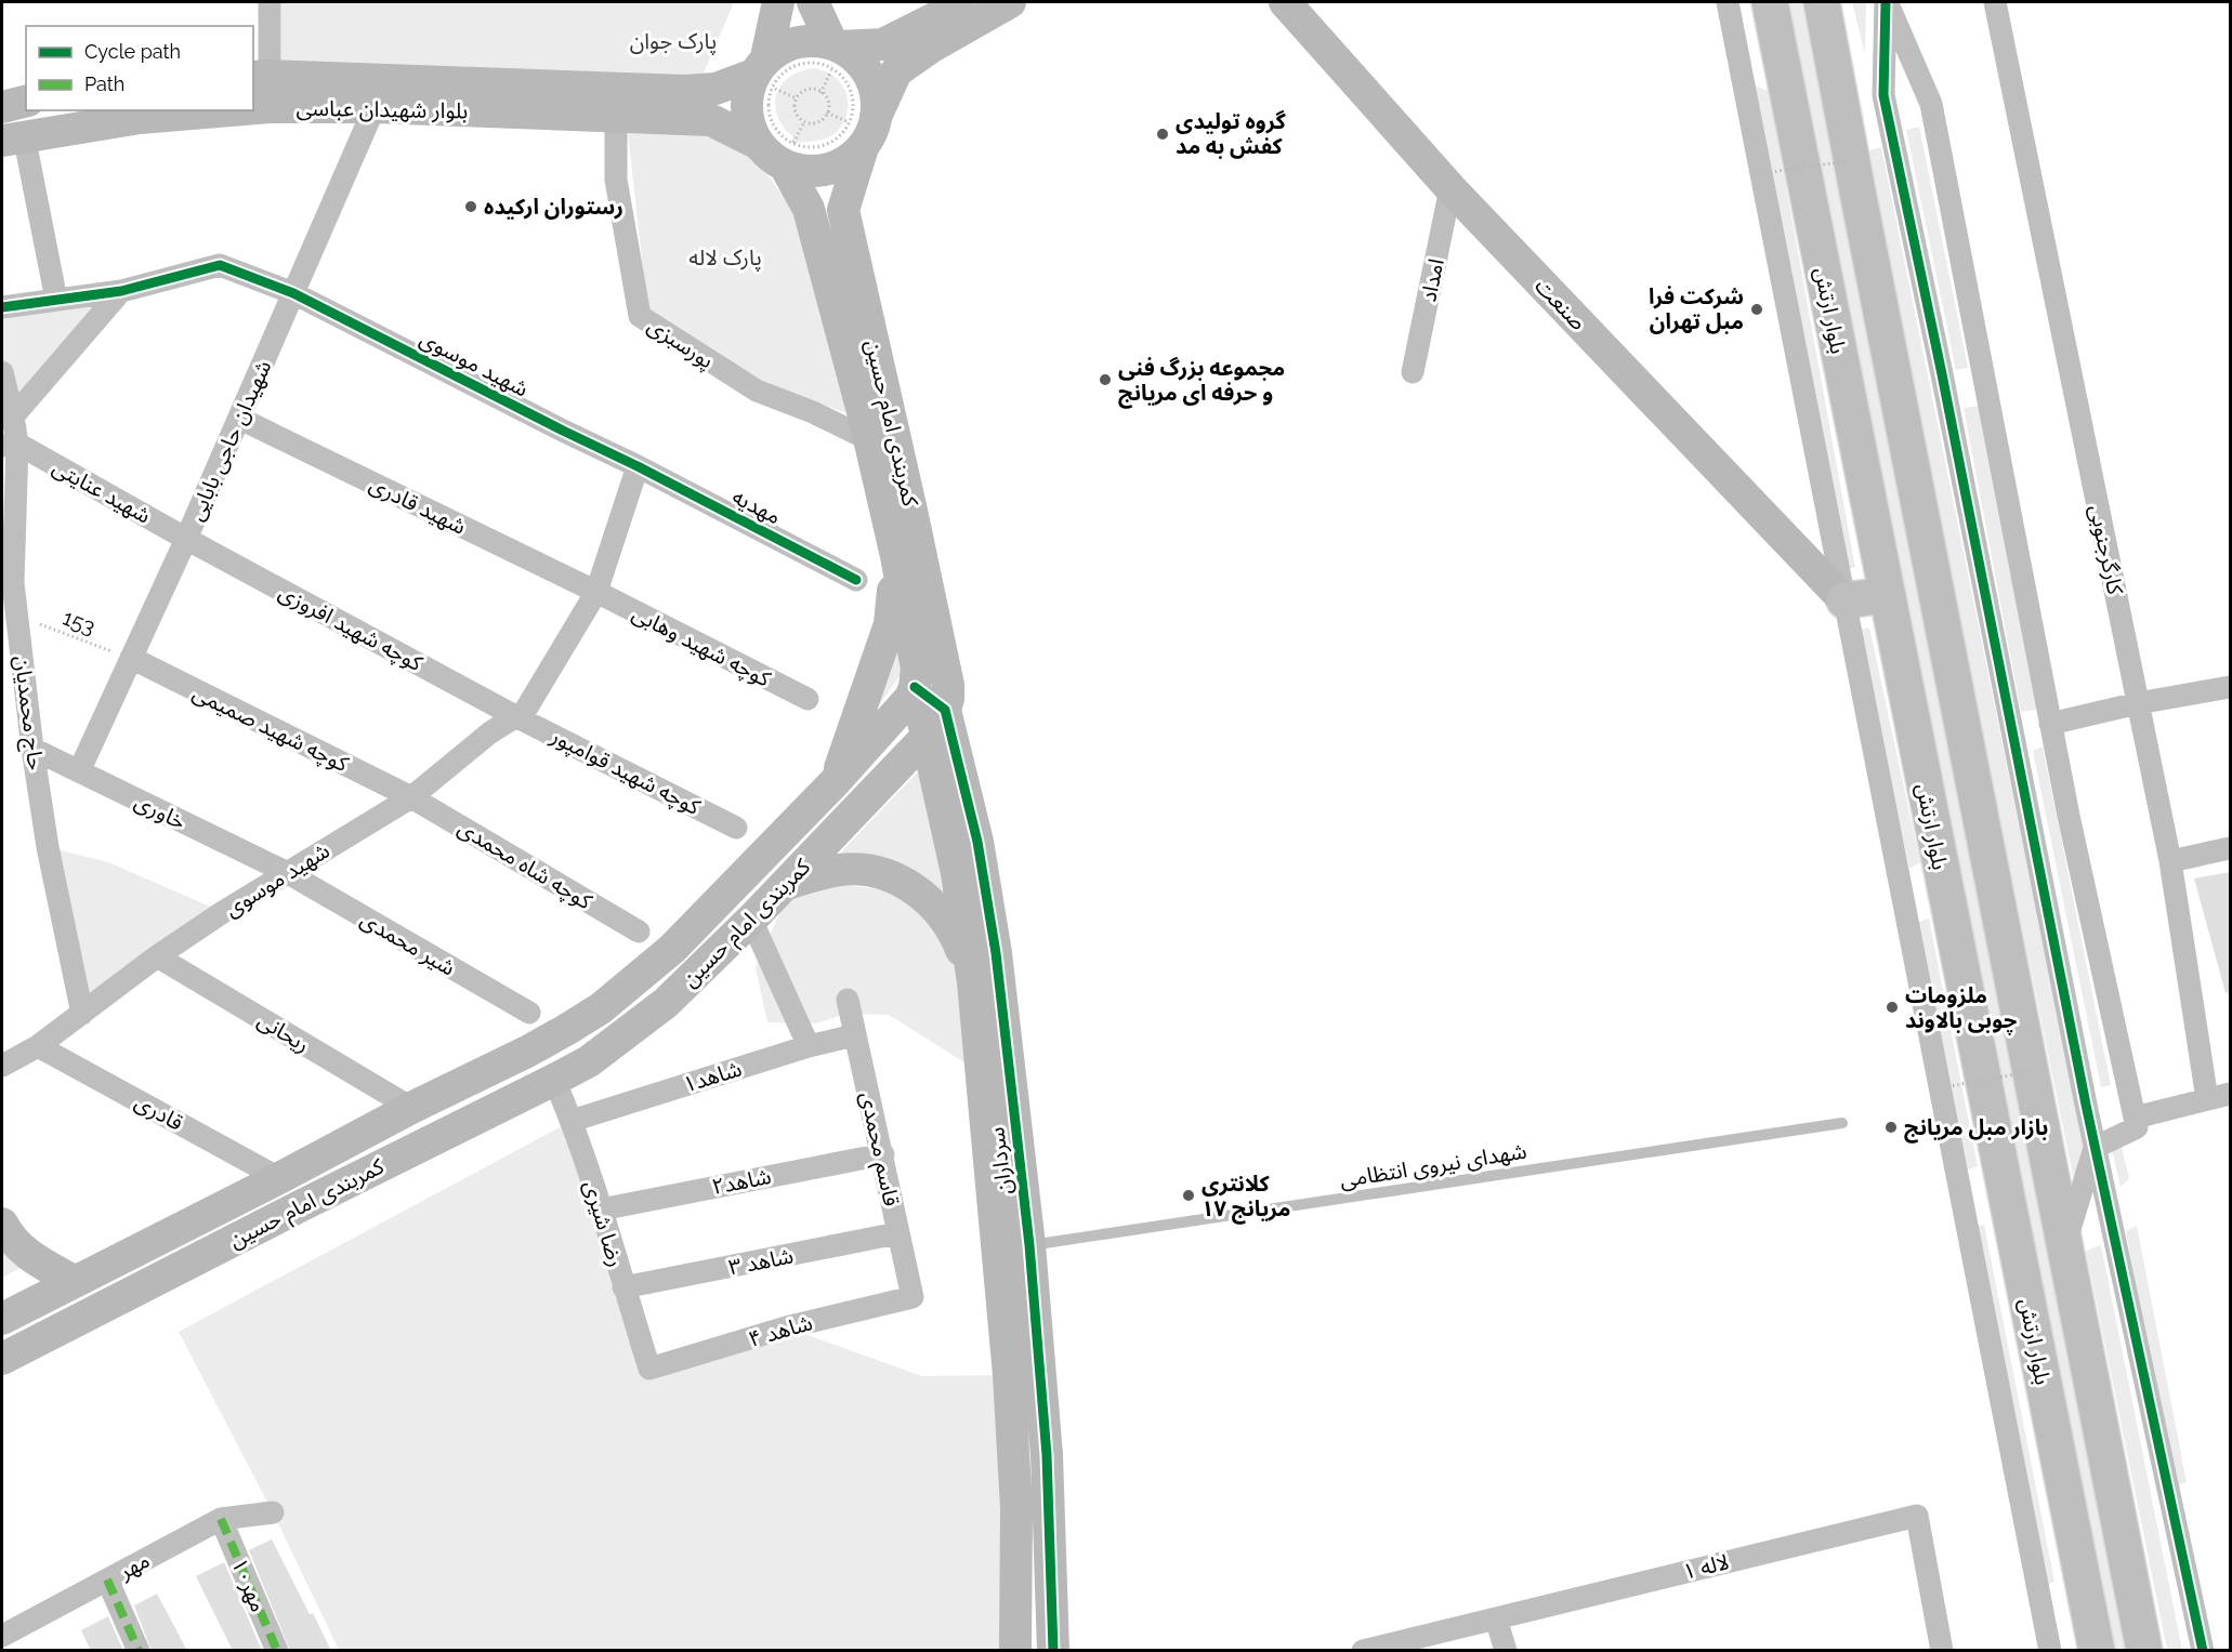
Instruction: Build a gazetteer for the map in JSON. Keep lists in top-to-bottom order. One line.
{"streets":{"highway":["بلوار ارتش"],"main road":["بلوار شهیدان عباسی","صنعت","کمربندی امام حسین","سرداران"],"street":["امداد","پورسبزی","شهید موسوی","شهیدان حاجی بابایی","شهید عنایتی","شهید قادری","مهدیه","کارگرجنوبی","کوچه شهید افروزی","کوچه شهید وهابی","حاج محمدیان","کوچه شهید صمیمی","کوچه شهید قوامپور","خاوری","کوچه شاه محمدی","شیر محمدی","ریحانی","شاهد۱","قادری","قاسم محمدی","شاهد۲","رضا شیری","شاهد ۳","شاهد ۴","مهر","لاله ۱","مهر۱۰"],"lane":["شهدای نیروی انتظامی"],"path":["153"]},"crossings":[["بلوار شهیدان عباسی","پورسبزی"],["بلوار شهیدان عباسی","شهیدان حاجی بابایی"],["امداد","صنعت"],["پورسبزی","کمربندی امام حسین"],["شهید موسوی","شهیدان حاجی بابایی"],["شهید موسوی","شهید قادری"],["شهید موسوی","مهدیه"],["شهید موسوی","کوچه شهید افروزی"],["شهید موسوی","کوچه شهید وهابی"],["شهید موسوی","حاج محمدیان"],["شهید موسوی","کوچه شهید صمیمی"],["شهید موسوی","کوچه شهید قوامپور"],["شهید موسوی","خاوری"],["شهید موسوی","کوچه شاه محمدی"],["شهید موسوی","شیر محمدی"],["شهید موسوی","ریحانی"],["شهید موسوی","قادری"],["کمربندی امام حسین","ریحانی"],["کمربندی امام حسین","قادری"],["کمربندی امام حسین","سرداران"],["کمربندی امام حسین","رضا شیری"],["شهیدان حاجی بابایی","شهید عنایتی"],["شهیدان حاجی بابایی","شهید قادری"],["شهیدان حاجی بابایی","153"],["شهیدان حاجی بابایی","کوچه شهید افروزی"],["شهیدان حاجی بابایی","کوچه شهید صمیمی"],["شهیدان حاجی بابایی","خاوری"],["شهید عنایتی","کوچه شهید افروزی"],["شهید عنایتی","حاج محمدیان"],["شهید قادری","کوچه شهید وهابی"],["153","حاج محمدیان"],["153","کوچه شهید صمیمی"],["کوچه شهید افروزی","کوچه شهید قوامپور"],["حاج محمدیان","خاوری"],["کوچه شهید صمیمی","کوچه شاه محمدی"],["خاوری","شیر محمدی"],["شاهد۱","قاسم محمدی"],["شاهد۱","رضا شیری"],["قاسم محمدی","شاهد۲"],["قاسم محمدی","شاهد ۳"],["قاسم محمدی","شاهد ۴"],["سرداران","شهدای نیروی انتظامی"],["شاهد۲","رضا شیری"],["رضا شیری","شاهد ۳"],["رضا شیری","شاهد ۴"],["مهر","مهر۱۰"]],"parks":["پارک جوان","پارک لاله"],"places":["گروه تولیدی کفش به مد","رستوران ارکیده","شرکت فرا مبل تهران","مجموعه بزرگ فنی و حرفه ای مریانج","ملزومات چوبی بالاوند","بازار مبل مریانج","کلانتری ۱۷ مریانج"],"legend":["Cycle path","Path"]}
